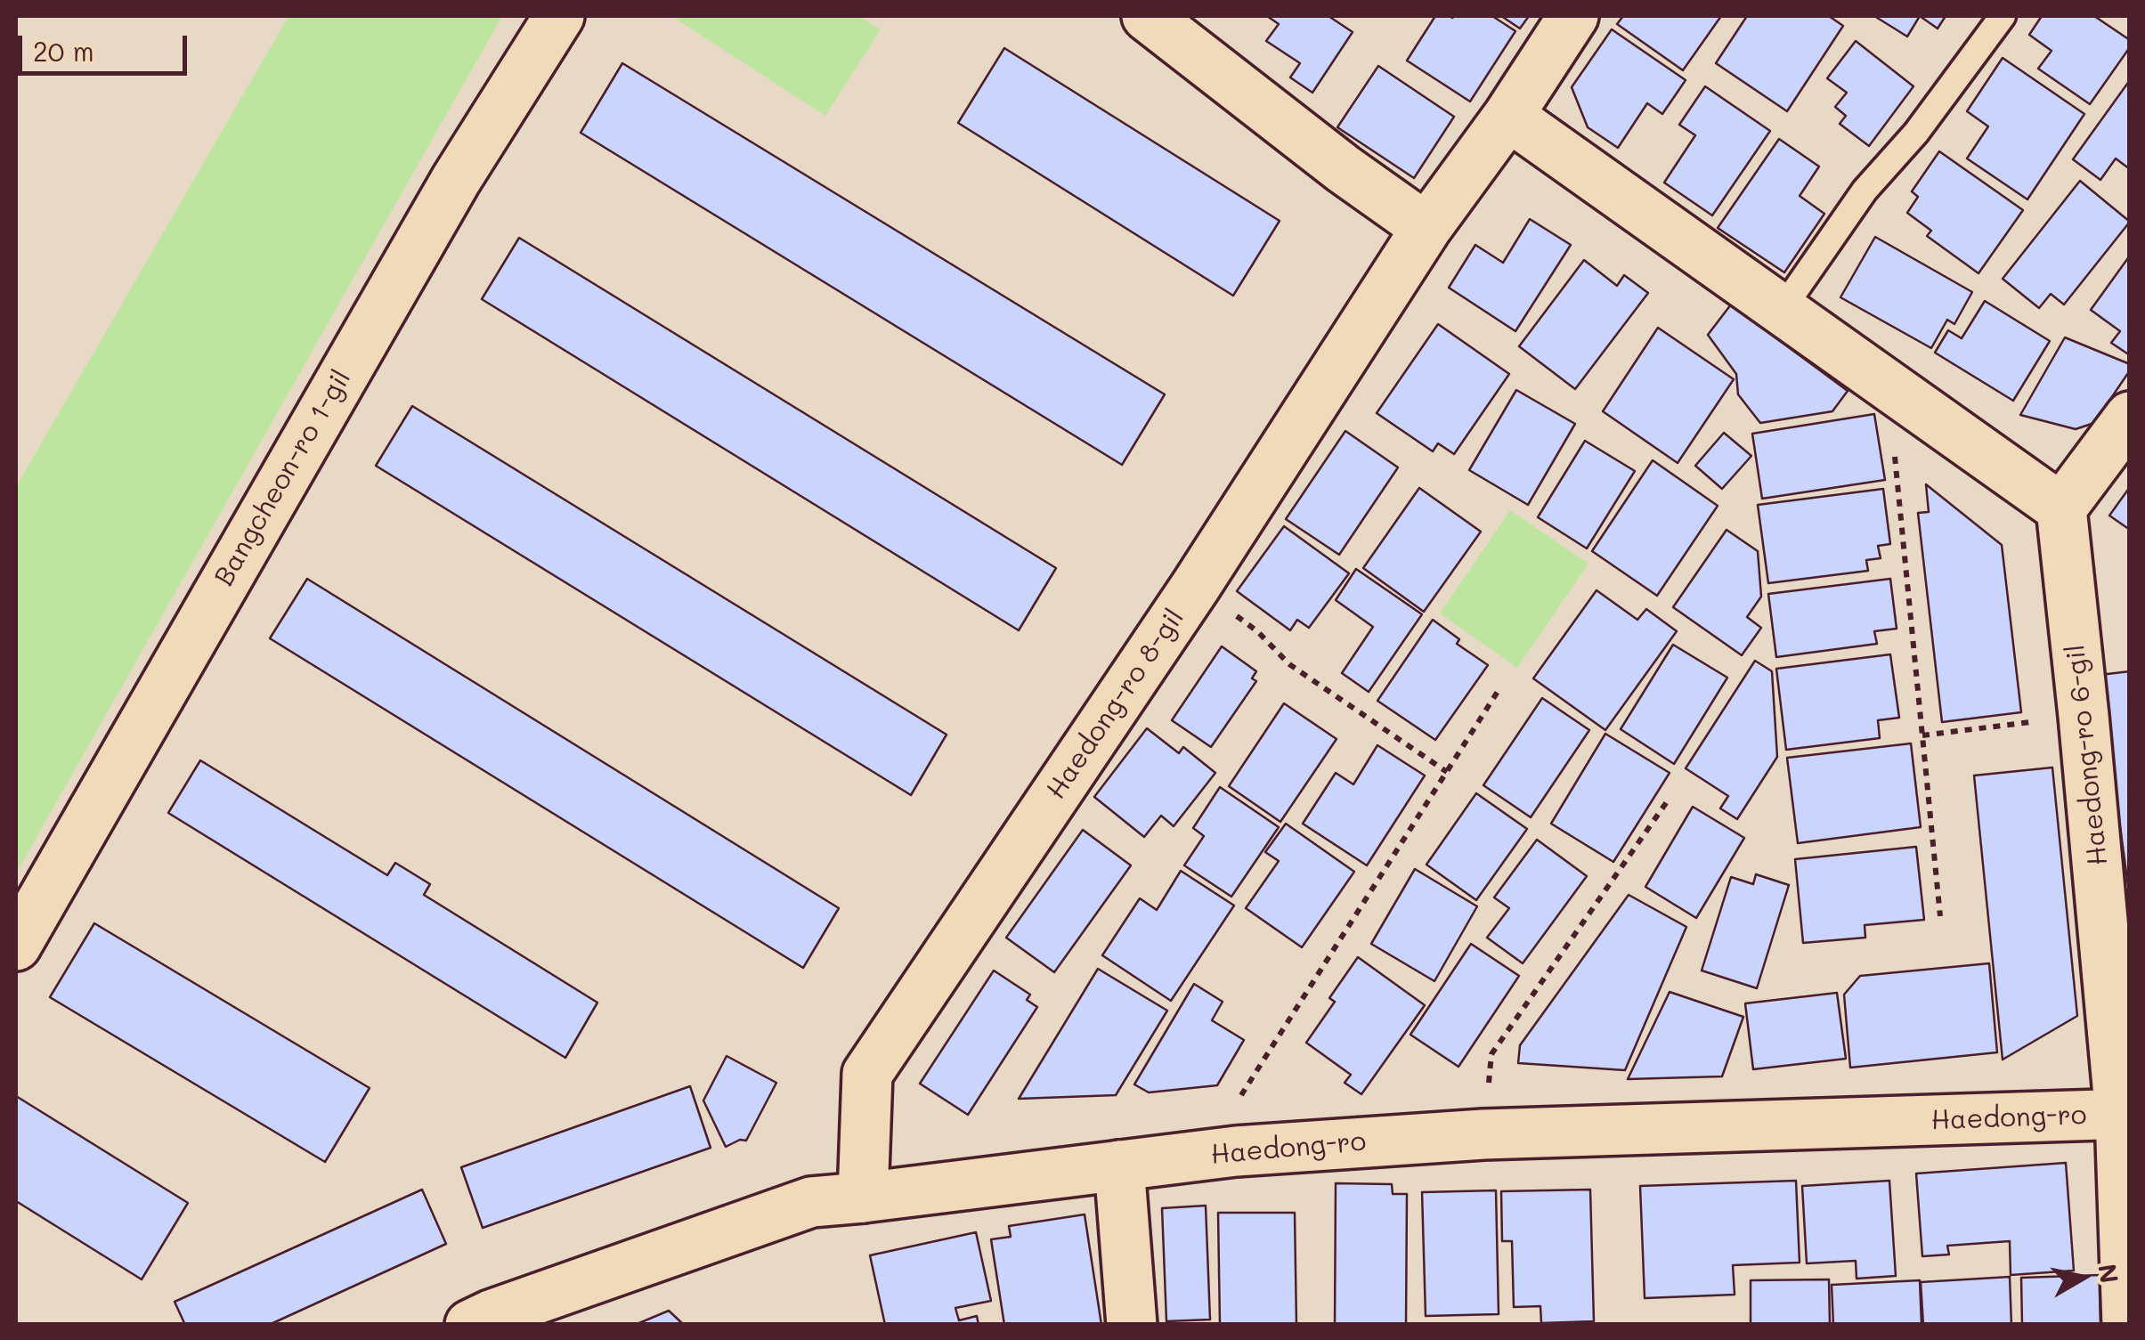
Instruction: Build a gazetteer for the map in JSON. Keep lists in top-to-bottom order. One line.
{"streets":{"street":["Bangcheon-ro 1-gil","Haedong-ro 8-gil","Haedong-ro 6-gil","Haedong-ro"]},"crossings":[["Haedong-ro 8-gil","Haedong-ro"],["Haedong-ro 6-gil","Haedong-ro"]],"scale_bar":"20 m","north":"right"}
